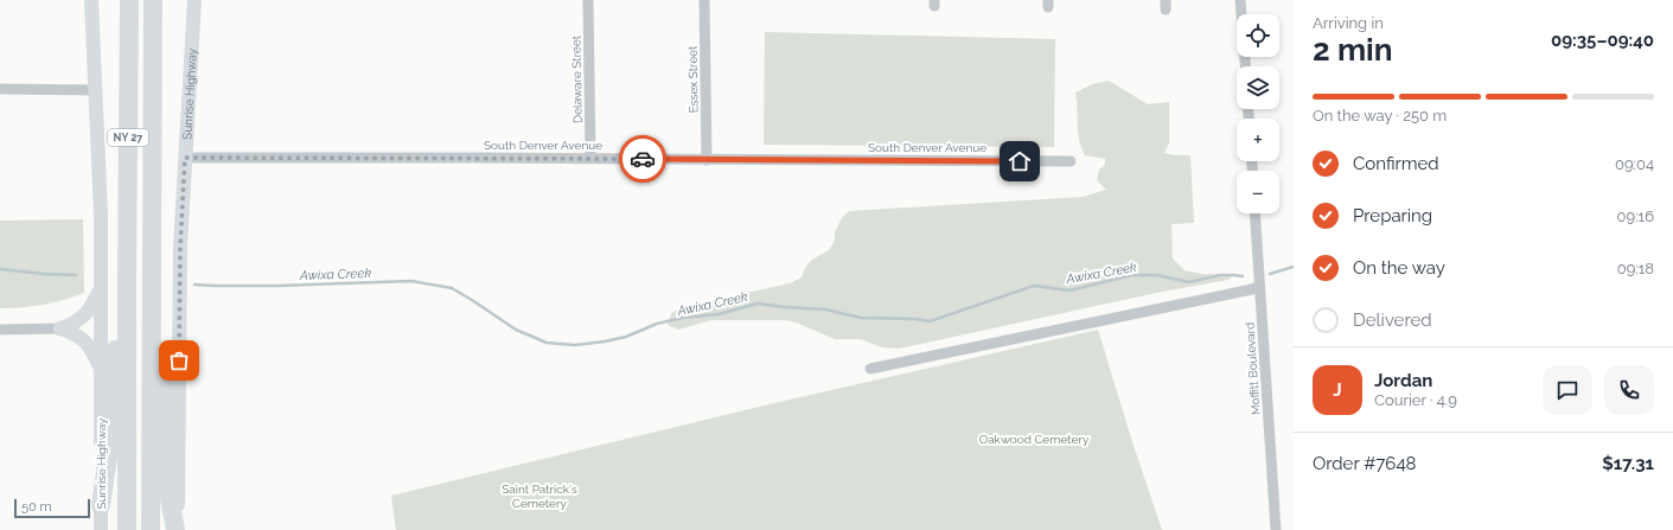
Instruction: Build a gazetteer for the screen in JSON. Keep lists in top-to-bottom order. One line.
{"streets":{"highway":["NY 27"],"main road":["Sunrise Highway"],"street":["Delaware Street","Essex Street","South Denver Avenue","Moffitt Boulevard"]},"crossings":[["Delaware Street","South Denver Avenue"],["Essex Street","South Denver Avenue"],["Sunrise Highway","South Denver Avenue"]],"water":["Awixa Creek"],"parks":["Oakwood Cemetery","Saint Patrick's Cemetery"],"scale_bar":"50 m","page":{"heading":["2 min","Arriving in","09:35–09:40"],"panel":["Jordan","Courier · 4.9","Order #7648","$17.31"],"map_buttons":["+","−"],"bar":"On the way · 250 m","list":[["Confirmed","09:04"],["Preparing","09:16"],["On the way","09:18"],"Delivered"],"round":"J","scale":"50 m"}}
